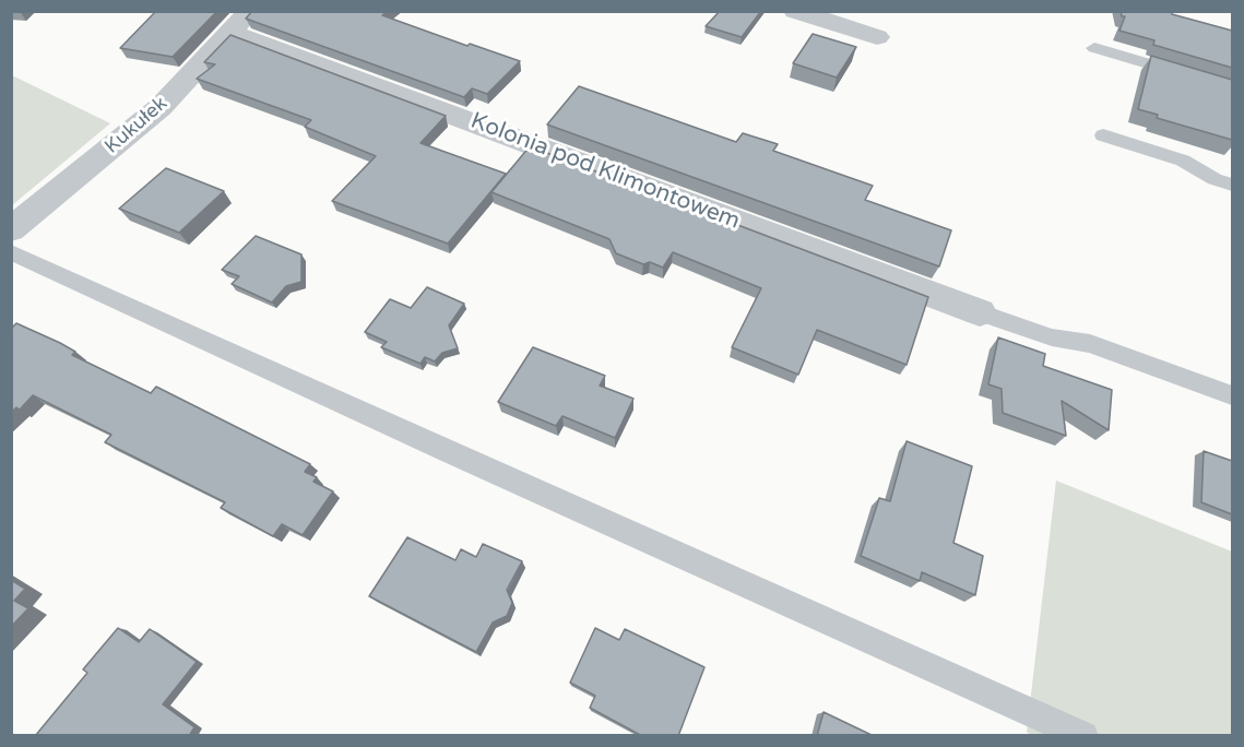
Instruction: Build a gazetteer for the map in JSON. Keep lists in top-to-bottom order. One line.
{"streets":{"street":["Kukułek","Kolonia pod Klimontowem"]},"crossings":[["Kukułek","Kolonia pod Klimontowem"]]}
